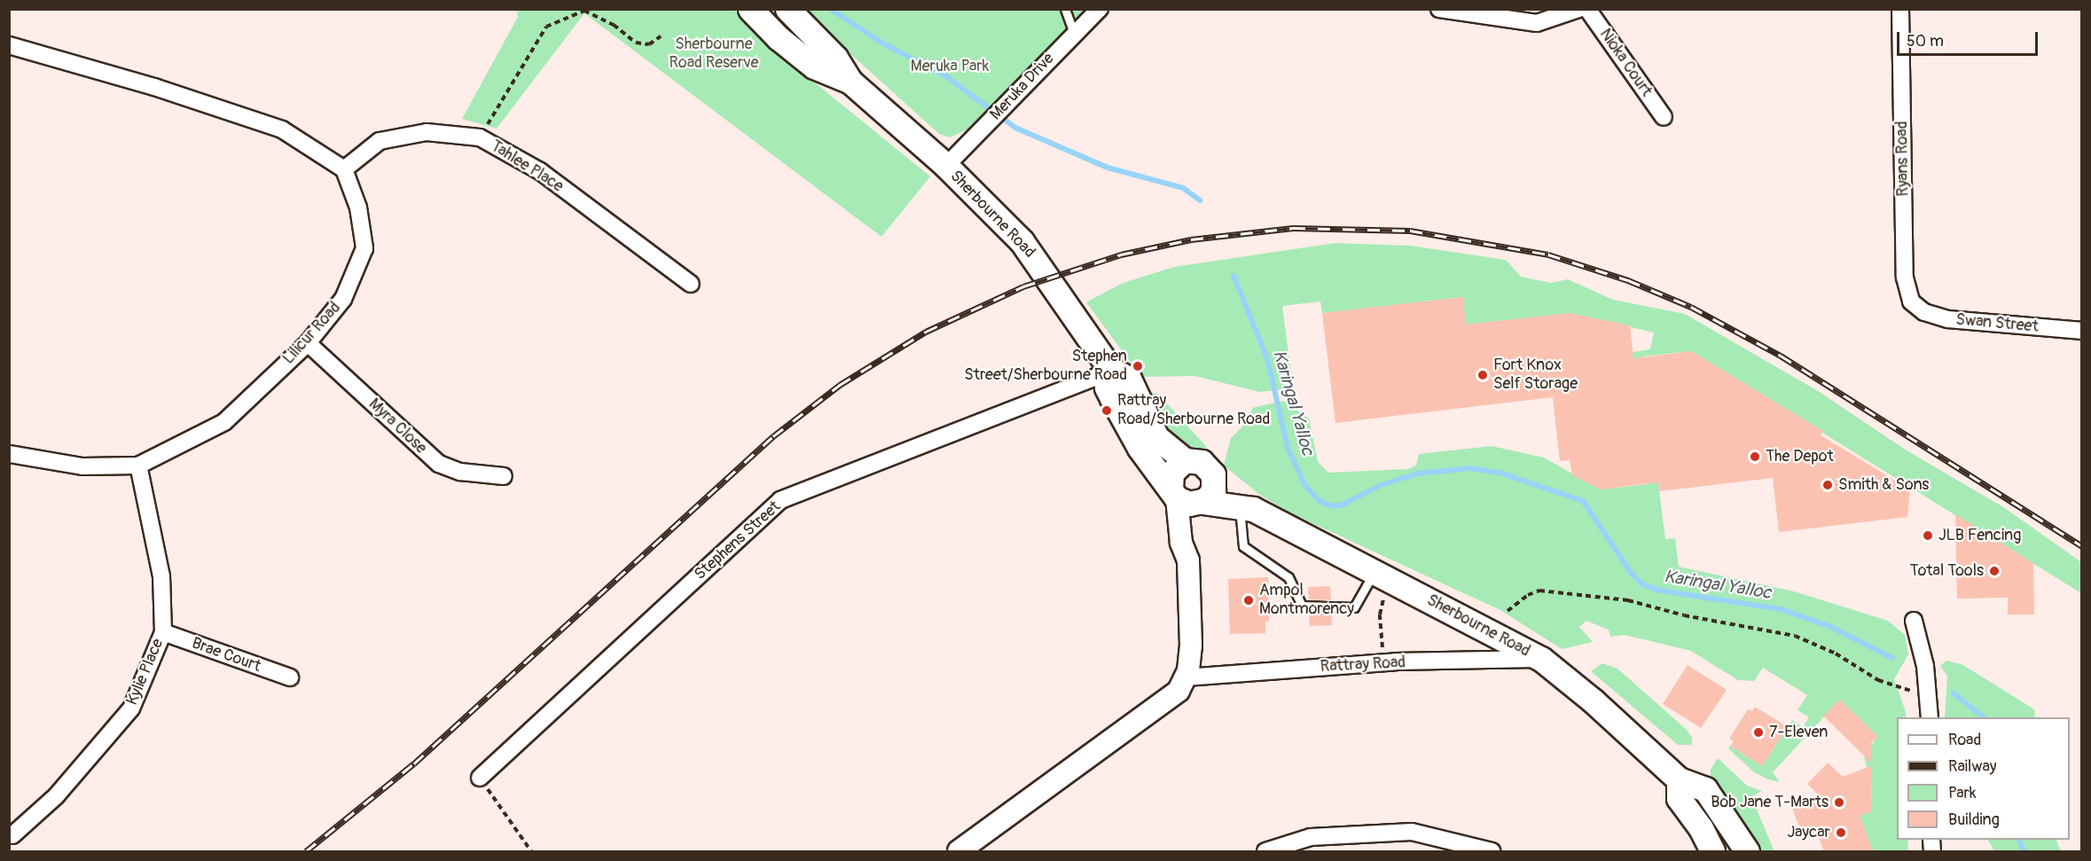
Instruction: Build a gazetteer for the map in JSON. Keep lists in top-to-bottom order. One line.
{"streets":{"main road":["Sherbourne Road"],"street":["Nioka Court","Meruka Drive","Ryans Road","Tahlee Place","Swan Street","Lilicur Road","Myra Close","Stephens Street","Brae Court","Rattray Road","Kylie Place"]},"crossings":[["Meruka Drive","Sherbourne Road"],["Ryans Road","Swan Street"],["Tahlee Place","Lilicur Road"],["Sherbourne Road","Stephens Street"],["Sherbourne Road","Rattray Road"],["Lilicur Road","Myra Close"],["Lilicur Road","Kylie Place"],["Brae Court","Kylie Place"]],"water":["Karingal Yalloc"],"parks":["Sherbourne Road Reserve","Meruka Park"],"places":["Stephen Street/Sherbourne Road","Fort Knox Self Storage","Rattray Road/Sherbourne Road","The Depot","Smith & Sons","JLB Fencing","Total Tools","Ampol Montmorency","7-Eleven","Bob Jane T-Marts","Jaycar"],"legend":["Road","Railway","Park","Building"],"scale_bar":"50 m"}
